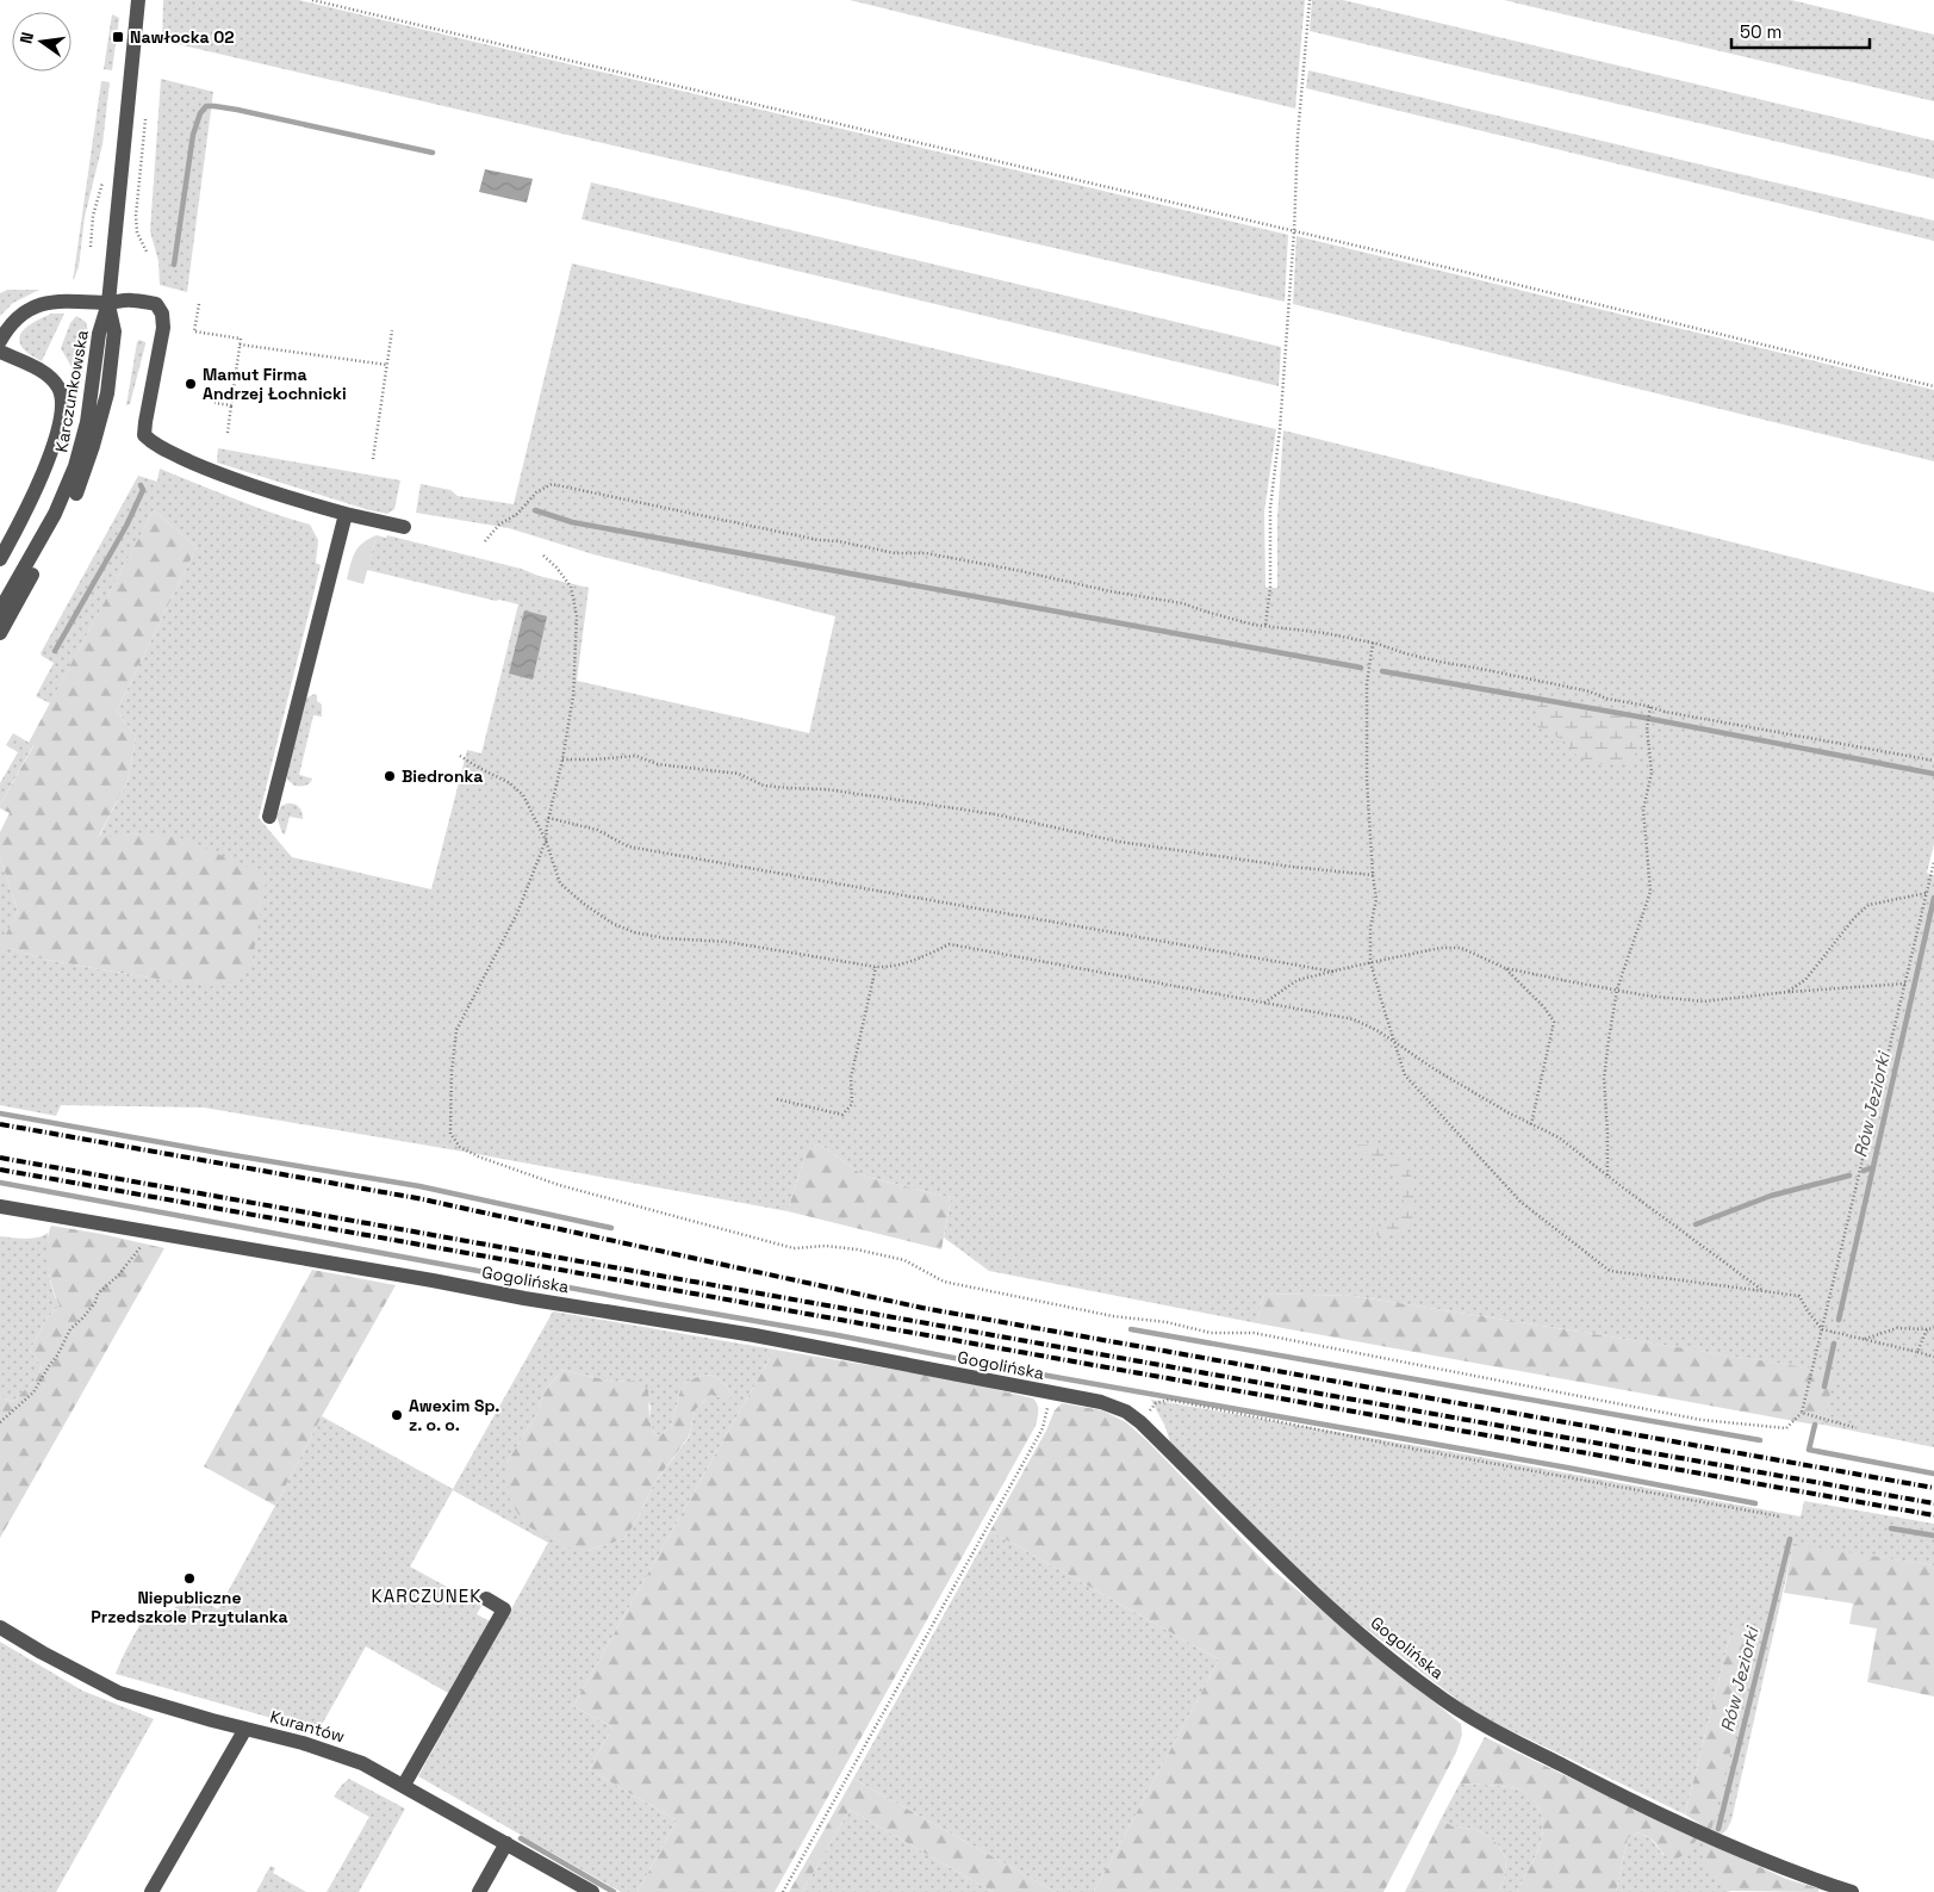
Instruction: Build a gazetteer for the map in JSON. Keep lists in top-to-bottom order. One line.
{"streets":{"street":["Karczunkowska","Gogolińska","Kurantów"]},"districts":["KARCZUNEK"],"water":["Rów Jeziorki"],"places":{"transit":["Nawłocka 02"],"other":["Mamut Firma Andrzej Łochnicki","Biedronka","Awexim Sp. z. o. o.","Niepubliczne Przedszkole Przytulanka"]},"scale_bar":"50 m","north":"left"}
